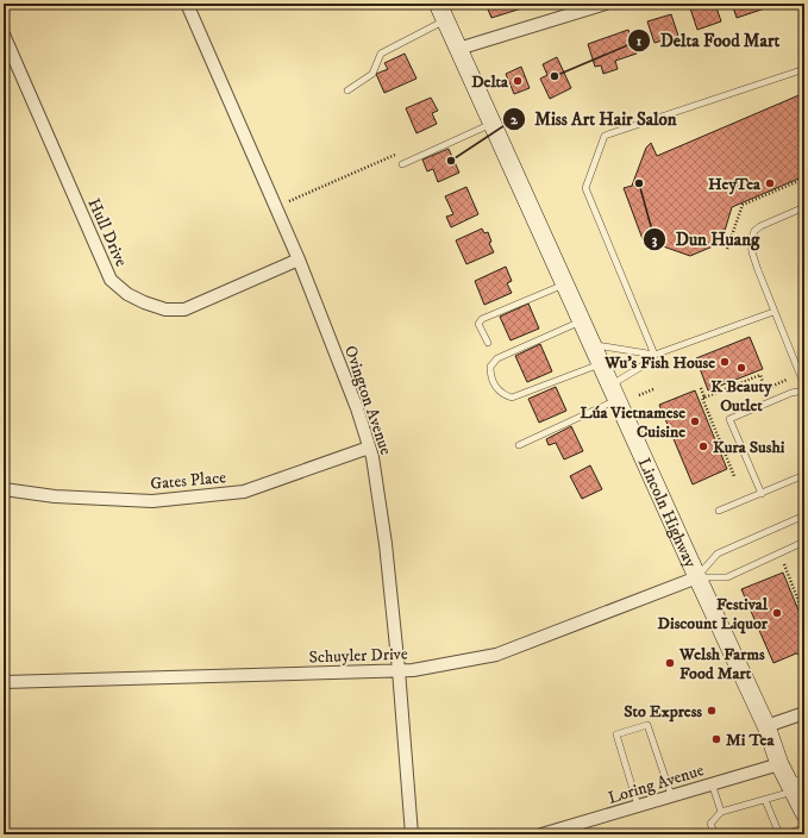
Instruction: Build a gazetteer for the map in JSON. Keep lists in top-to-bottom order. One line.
{"streets":{"main road":["Lincoln Highway"],"street":["Hull Drive","Ovington Avenue","Gates Place","Schuyler Drive","Loring Avenue"]},"crossings":[["Hull Drive","Ovington Avenue"],["Ovington Avenue","Gates Place"],["Ovington Avenue","Schuyler Drive"],["Lincoln Highway","Schuyler Drive"],["Lincoln Highway","Loring Avenue"]],"places":["Delta Food Mart","Delta","Miss Art Hair Salon","Dun Huang","HeyTea","Wu's Fish House","K Beauty Outlet","Lúa Vietnamese Cuisine","Kura Sushi","Festival Discount Liquor","Welsh Farms Food Mart","Sto Express","Mi Tea"]}
